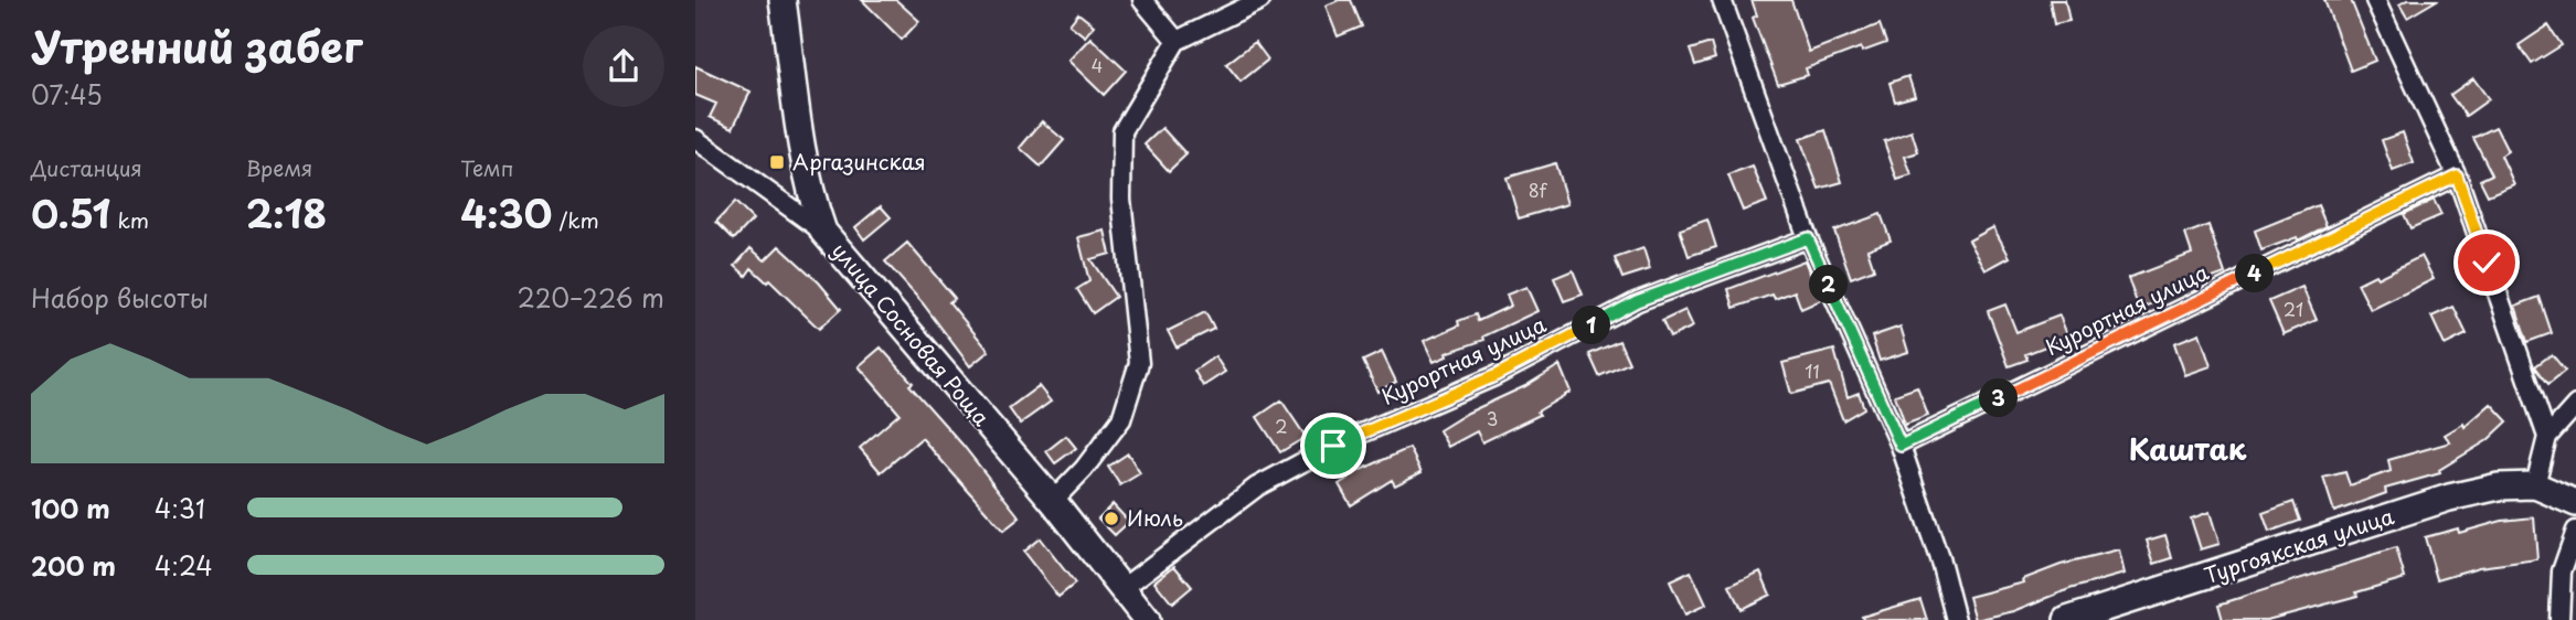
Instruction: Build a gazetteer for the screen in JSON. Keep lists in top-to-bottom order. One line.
{"streets":{"main road":["улица Сосновая Роща","Тургоякская улица"],"street":["Курортная улица"]},"crossings":[["Курортная улица","улица Сосновая Роща"]],"districts":["Каштак"],"places":{"transit":["Аргазинская"],"other":["Июль"]},"house_numbers":["4","8f","21","11","3","2"],"page":{"heading":["Утренний забег","07:45"],"stats":[["Дистанция","0.51 km"],["Время","2:18"],["Темп","4:30 /km"]],"pins":["4","2","1","3"],"chart":["Набор высоты","220–226 m"],"list":[{"name":"100 m","note":"4:31"},{"name":"200 m","note":"4:24"}]}}
